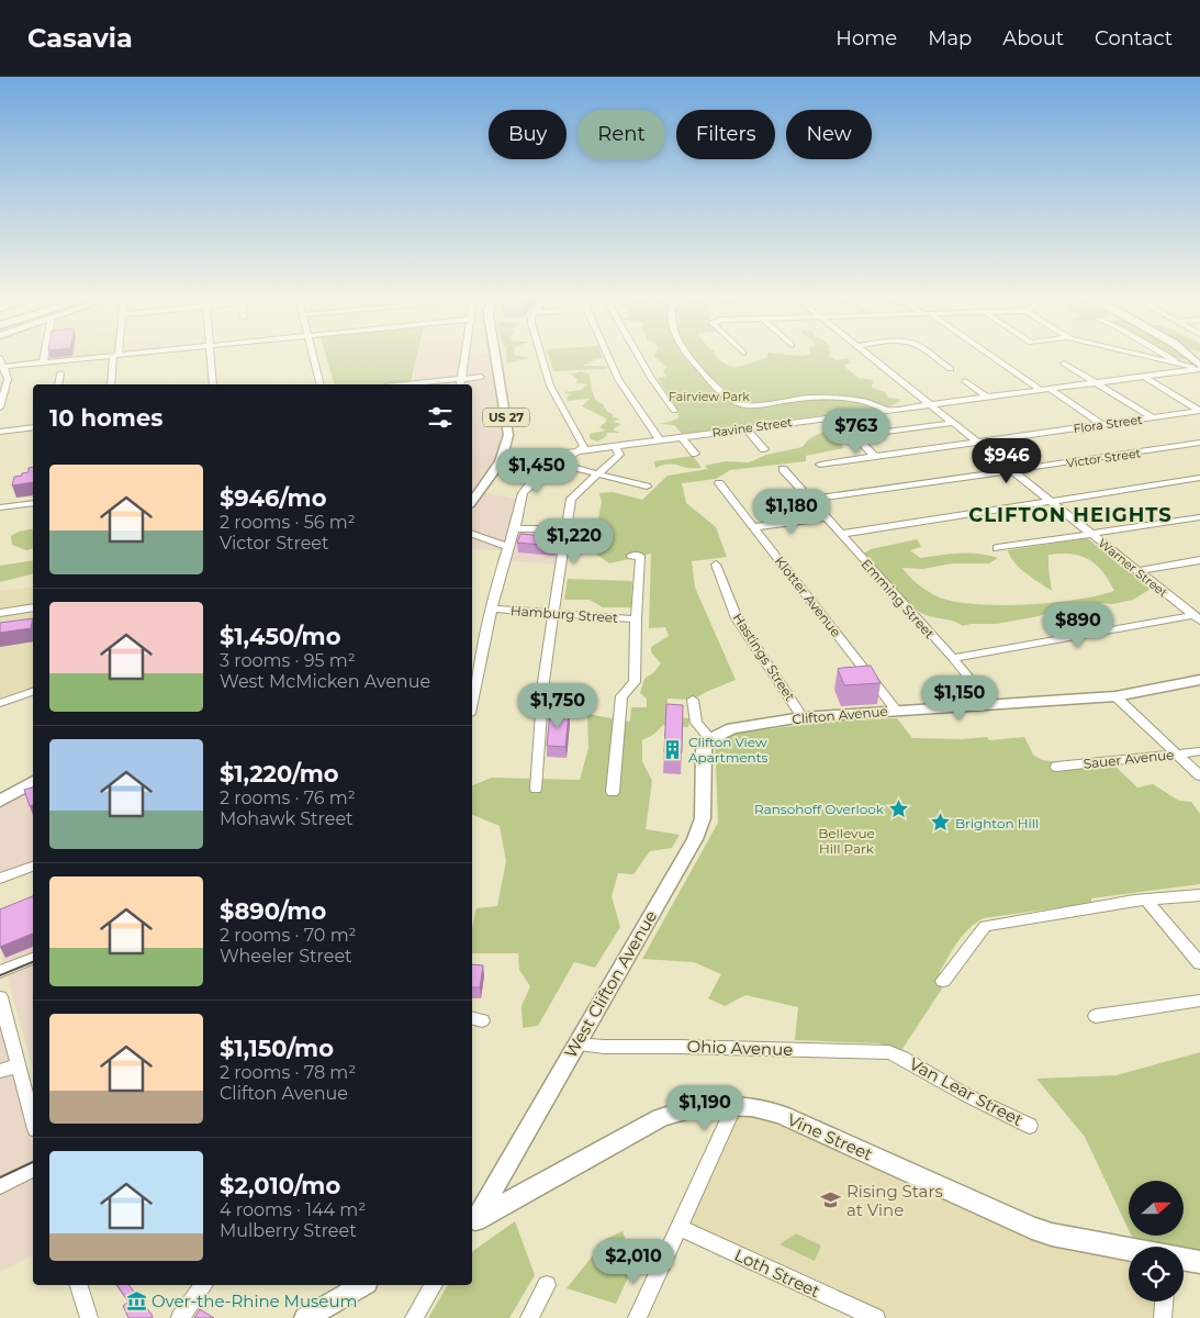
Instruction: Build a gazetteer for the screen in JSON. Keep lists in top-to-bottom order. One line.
{"streets":{"main road":["US 27","Clifton Avenue","West Clifton Avenue","Vine Street"],"street":["Flora Street","Ravine Street","Victor Street","Warner Street","Klotter Avenue","Emming Street","Hamburg Street","Hastings Street","Sauer Avenue","Ohio Avenue","Van Lear Street","Loth Street"]},"crossings":[["US 27","Ravine Street"],["Flora Street","Warner Street"],["Ravine Street","Warner Street"],["Victor Street","Warner Street"],["Victor Street","Emming Street"],["Klotter Avenue","Clifton Avenue"],["Emming Street","Clifton Avenue"],["Hastings Street","Clifton Avenue"],["Clifton Avenue","West Clifton Avenue"],["West Clifton Avenue","Ohio Avenue"],["Ohio Avenue","Van Lear Street"]],"districts":["CLIFTON HEIGHTS"],"parks":["Fairview Park","Bellevue Hill Park"],"places":{"building":["Clifton View Apartments"],"place":["Ransohoff Overlook","Brighton Hill"],"school or university":["Rising Stars at Vine"],"museum":["Over-the-Rhine Museum"]},"north":"right","page":{"header":"Casavia","nav":["Home","Map","About","Contact"],"chip":["Buy","Rent","Filters","New"],"heading":"10 homes","price":["$763","$946","$1,450","$1,180","$1,220","$890","$1,150","$1,750","$1,190","$2,010"],"list":[{"name":"$946/mo","note":"2 rooms · 56 m² · Victor Street"},{"name":"$1,450/mo","note":"3 rooms · 95 m² · West McMicken Avenue"},{"name":"$1,220/mo","note":"2 rooms · 76 m² · Mohawk Street"},{"name":"$890/mo","note":"2 rooms · 70 m² · Wheeler Street"},{"name":"$1,150/mo","note":"2 rooms · 78 m² · Clifton Avenue"},{"name":"$2,010/mo","note":"4 rooms · 144 m² · Mulberry Street"}]}}
